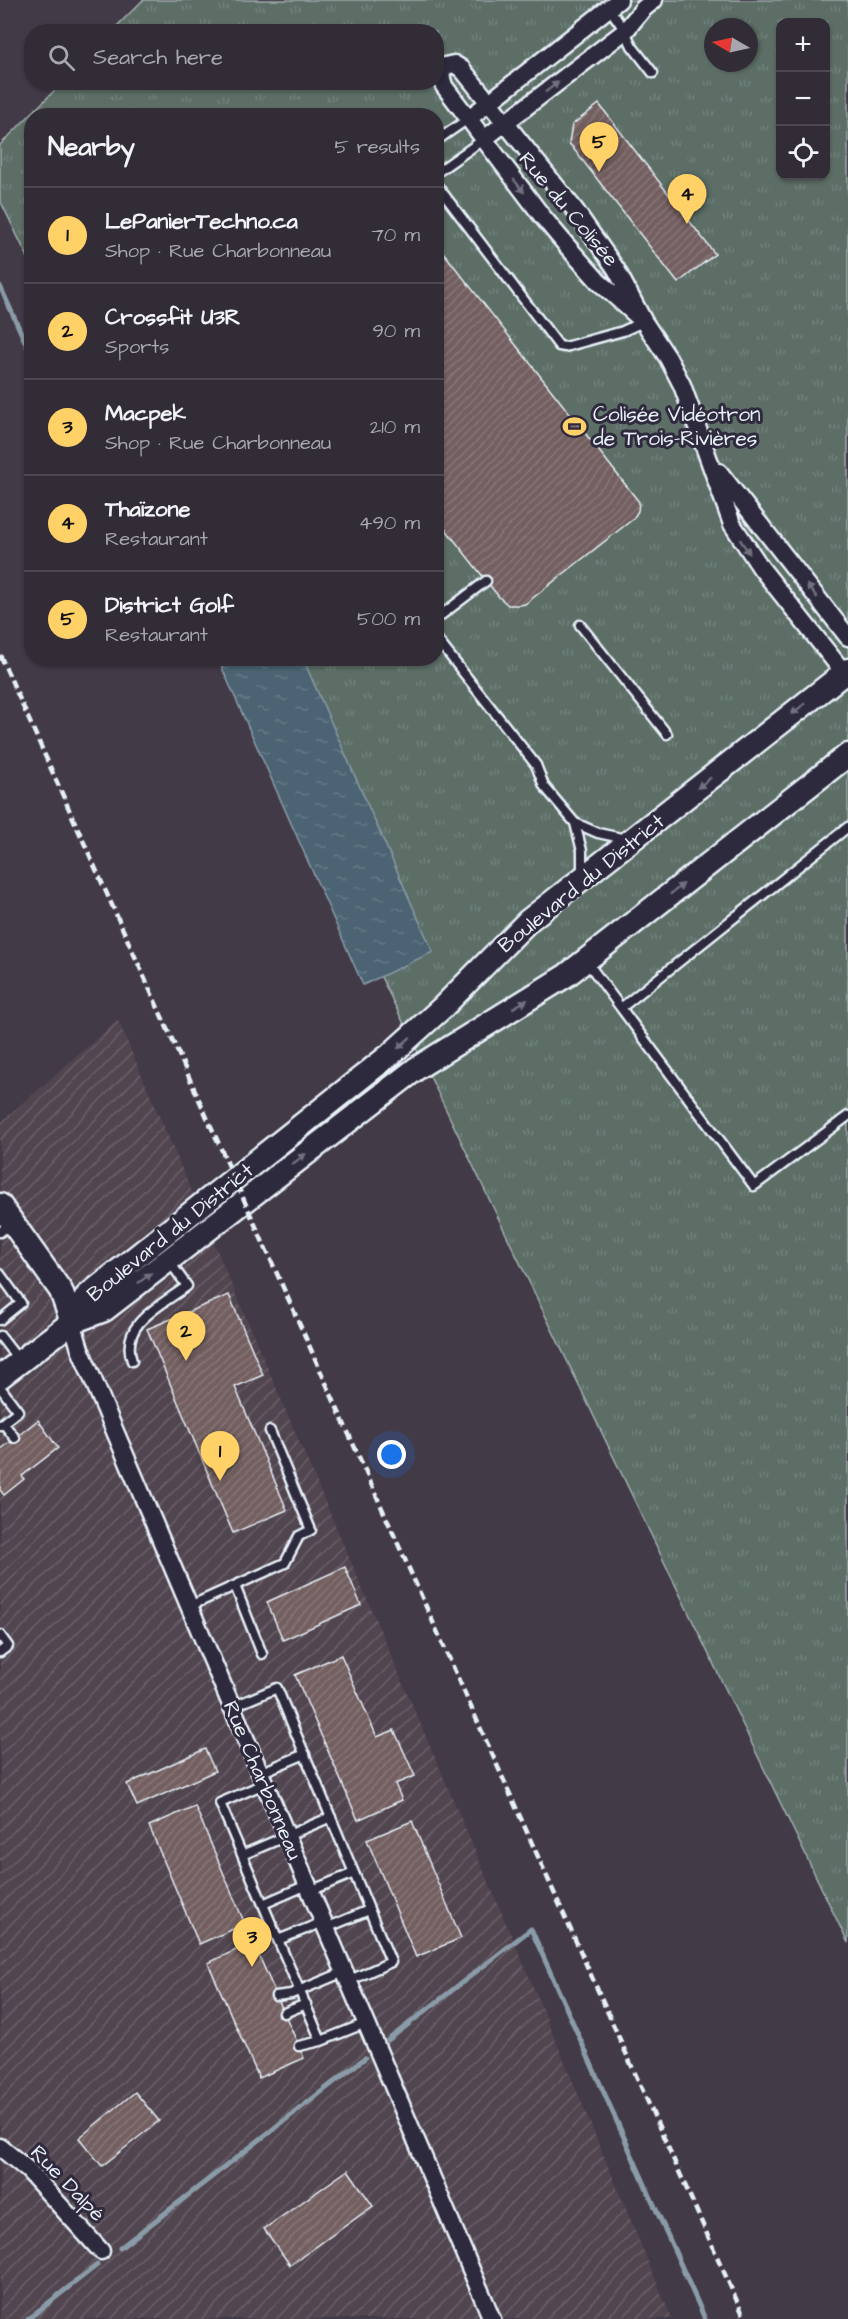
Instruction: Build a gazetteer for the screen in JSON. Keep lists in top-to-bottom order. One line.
{"streets":{"street":["Rue du Colisée","Boulevard du District","Rue Charbonneau","Rue Dalpé"]},"crossings":[["Rue du Colisée","Boulevard du District"],["Boulevard du District","Rue Charbonneau"]],"places":{"sports":["Colisée Vidéotron de Trois-Rivières"]},"north":"left","page":{"map_buttons":["+","−"],"search":"Search here","heading":["Nearby","5 results"],"pins":["5","4","2","1","3"],"list":[{"mark":"1","name":"LePanierTechno.ca","note":"Shop · Rue Charbonneau","value":"70 m"},{"mark":"2","name":"Crossfit U3R","note":"Sports","value":"90 m"},{"mark":"3","name":"Macpek","note":"Shop · Rue Charbonneau","value":"210 m"},{"mark":"4","name":"Thaïzone","note":"Restaurant","value":"490 m"},{"mark":"5","name":"District Golf","note":"Restaurant","value":"500 m"}]}}
